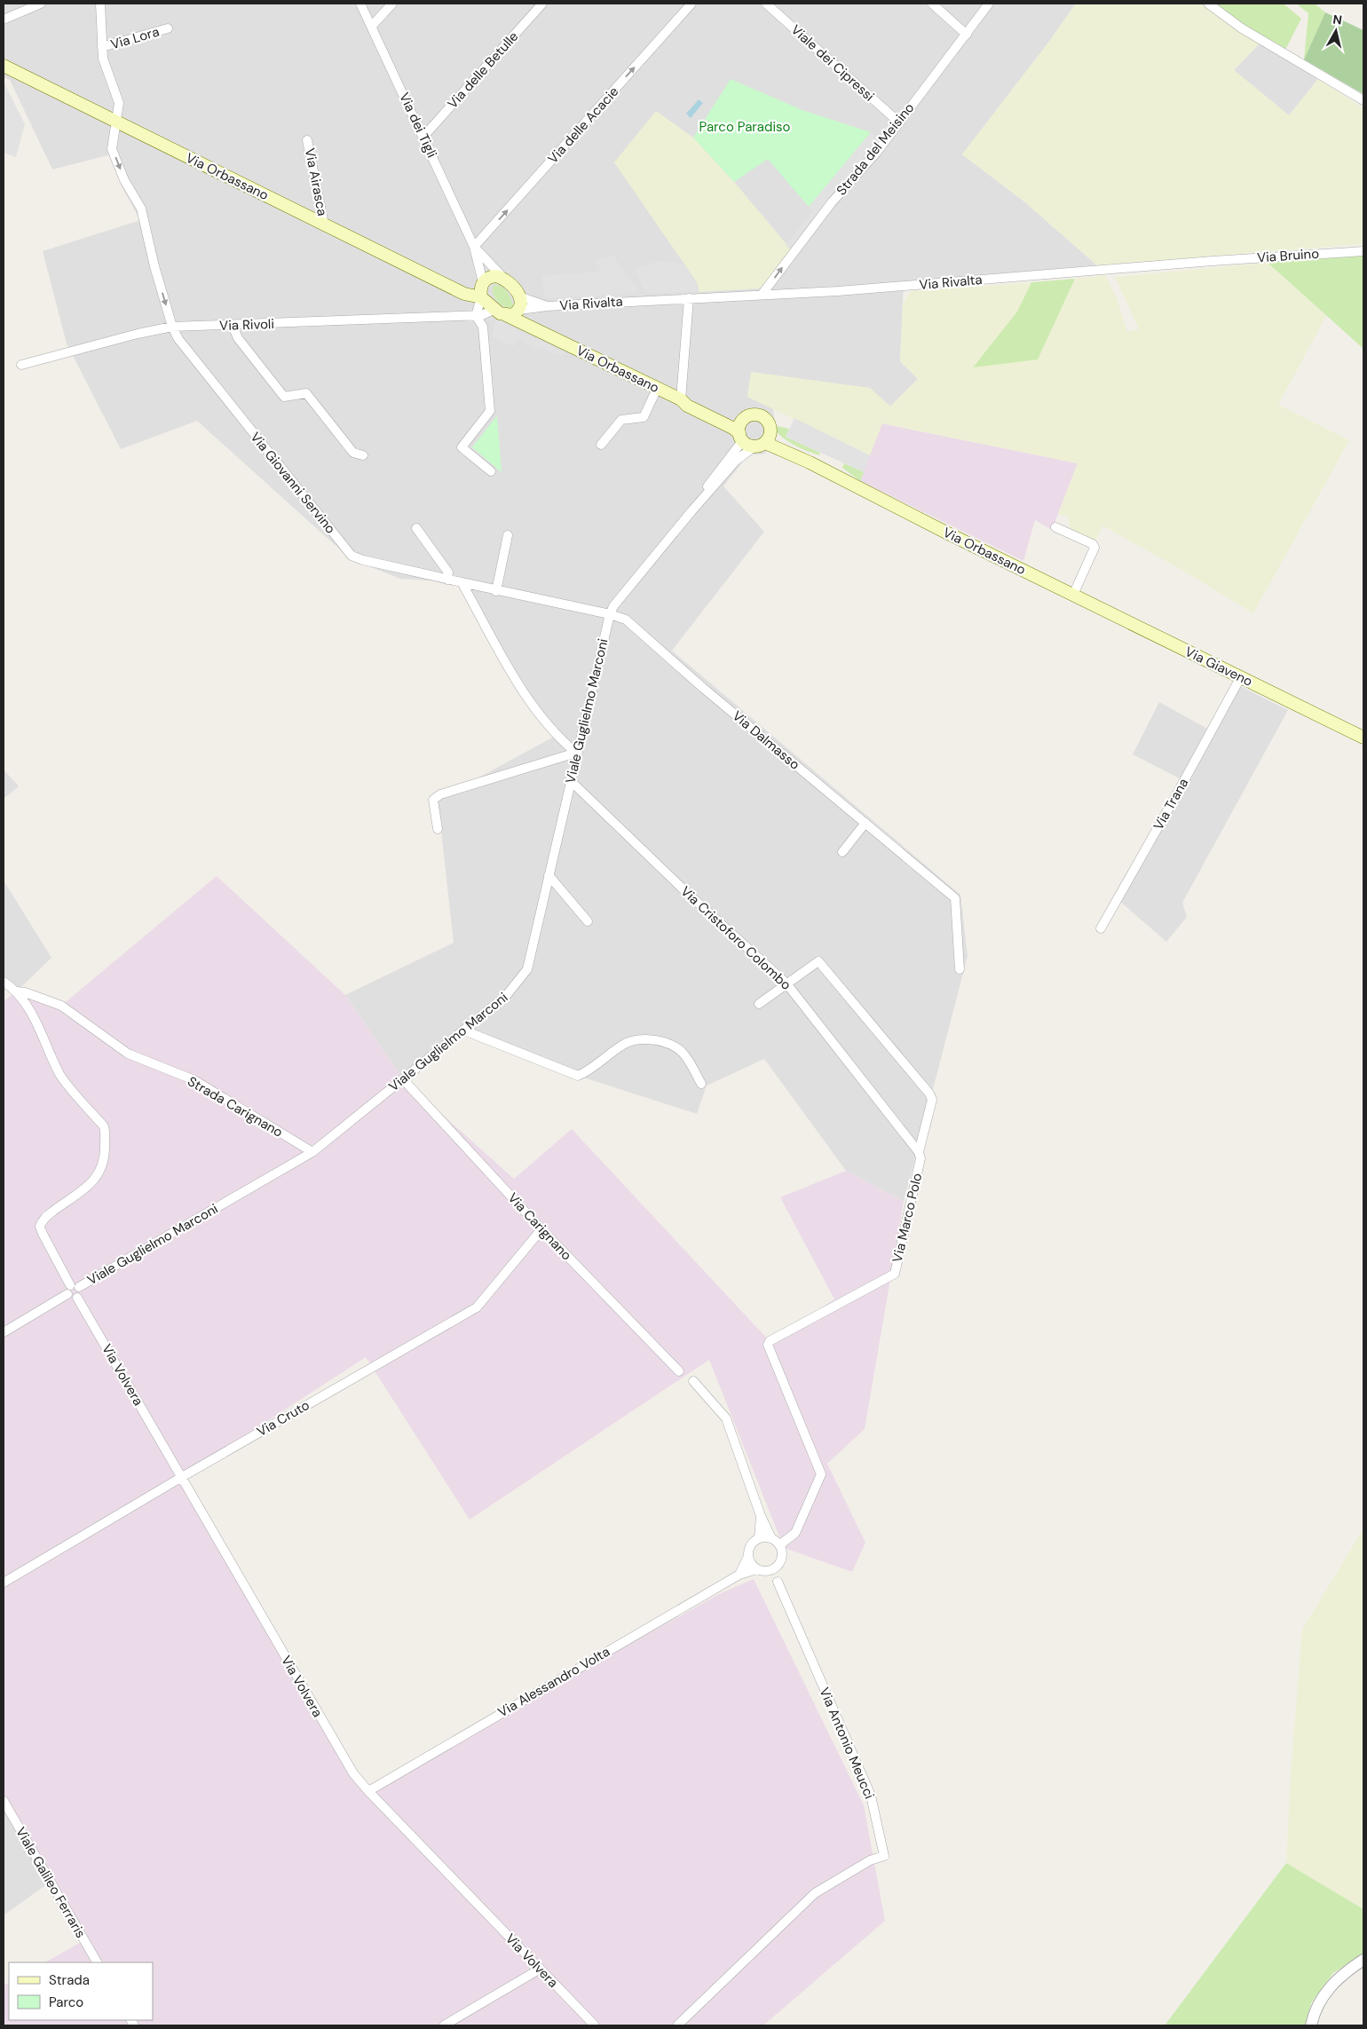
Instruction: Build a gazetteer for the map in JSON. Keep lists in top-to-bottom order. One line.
{"streets":{"main road":["Via Orbassano","Via Giaveno"],"street":["Via Lora","Viale dei Cipressi","Via delle Betulle","Via dei Tigli","Via delle Acacie","Strada del Meisino","Via Airasca","Via Bruino","Via Rivalta","Via Rivoli","Via Giovanni Servino","Viale Guglielmo Marconi","Via Dalmasso","Via Trana","Via Cristoforo Colombo","Strada Carignano","Via Marco Polo","Via Carignano","Via Volvera","Via Cruto","Via Alessandro Volta","Via Antonio Meucci","Viale Galileo Ferraris"]},"crossings":[["Via Lora","Via Orbassano"],["Via Lora","Via Giovanni Servino"],["Viale dei Cipressi","Strada del Meisino"],["Via delle Betulle","Via dei Tigli"],["Via dei Tigli","Via delle Acacie"],["Via dei Tigli","Via Orbassano"],["Via dei Tigli","Via Rivalta"],["Via dei Tigli","Via Rivoli"],["Strada del Meisino","Via Rivalta"],["Via Orbassano","Via Airasca"],["Via Orbassano","Via Rivalta"],["Via Orbassano","Via Rivoli"],["Via Orbassano","Via Giovanni Servino"],["Via Orbassano","Via Giaveno"],["Via Orbassano","Viale Guglielmo Marconi"],["Via Bruino","Via Rivalta"],["Via Rivalta","Via Rivoli"],["Via Rivoli","Via Giovanni Servino"],["Via Giovanni Servino","Via Dalmasso"],["Via Giaveno","Via Trana"],["Viale Guglielmo Marconi","Via Dalmasso"],["Viale Guglielmo Marconi","Via Cristoforo Colombo"],["Viale Guglielmo Marconi","Strada Carignano"],["Viale Guglielmo Marconi","Via Carignano"],["Viale Guglielmo Marconi","Via Volvera"],["Via Cristoforo Colombo","Via Marco Polo"],["Via Marco Polo","Via Alessandro Volta"],["Via Carignano","Via Cruto"],["Via Volvera","Via Cruto"],["Via Volvera","Via Alessandro Volta"]],"one_way":["Via delle Acacie","Strada del Meisino"],"parks":["Parco Paradiso"],"legend":["Strada","Parco"],"north":"top"}
